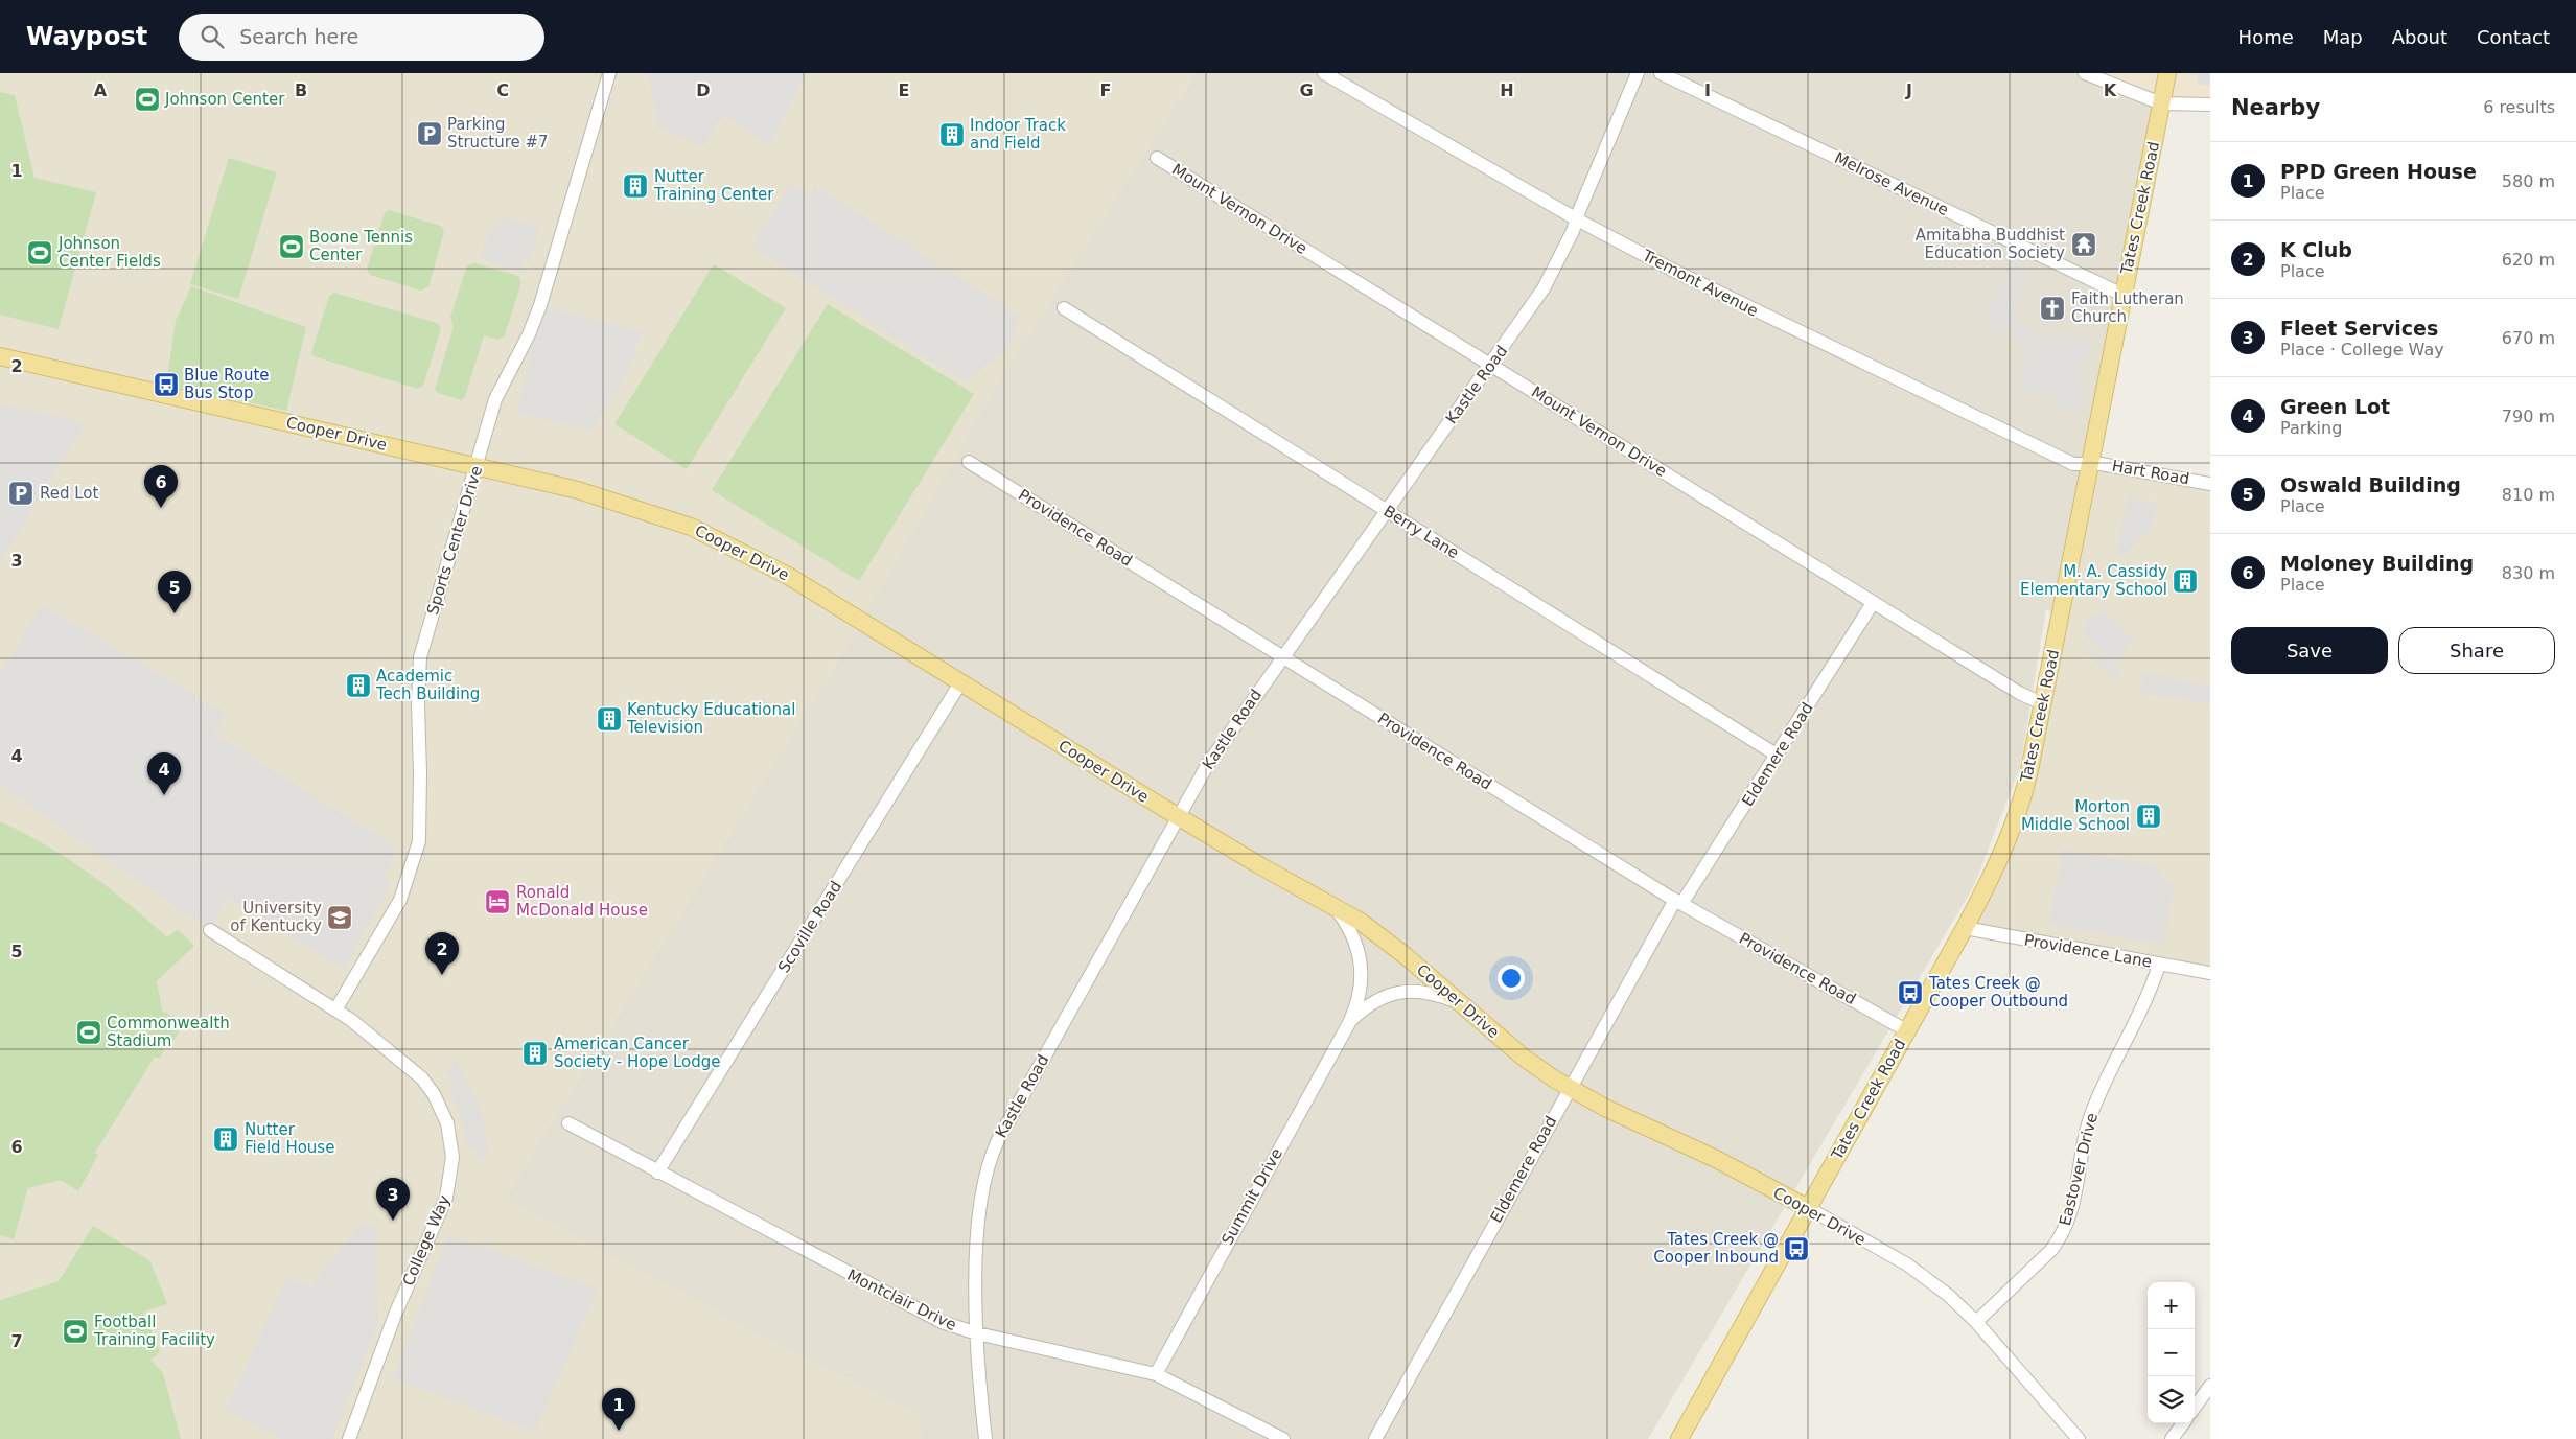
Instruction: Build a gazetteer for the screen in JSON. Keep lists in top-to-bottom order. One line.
{"streets":{"main road":["Tates Creek Road","Cooper Drive"],"street":["Melrose Avenue","Mount Vernon Drive","Tremont Avenue","Kastle Road","Hart Road","Providence Road","Berry Lane","Sports Center Drive","Eldemere Road","Scoville Road","Providence Lane","Eastover Drive","Summit Drive","College Way","Montclair Drive"]},"crossings":[["Melrose Avenue","Tates Creek Road"],["Tates Creek Road","Mount Vernon Drive"],["Tates Creek Road","Tremont Avenue"],["Tates Creek Road","Cooper Drive"],["Tates Creek Road","Hart Road"],["Tates Creek Road","Providence Road"],["Tates Creek Road","Providence Lane"],["Mount Vernon Drive","Kastle Road"],["Mount Vernon Drive","Eldemere Road"],["Tremont Avenue","Kastle Road"],["Tremont Avenue","Hart Road"],["Kastle Road","Cooper Drive"],["Kastle Road","Providence Road"],["Kastle Road","Berry Lane"],["Kastle Road","Montclair Drive"],["Cooper Drive","Sports Center Drive"],["Cooper Drive","Eldemere Road"],["Cooper Drive","Scoville Road"],["Cooper Drive","Eastover Drive"],["Cooper Drive","Summit Drive"],["Providence Road","Eldemere Road"],["Berry Lane","Eldemere Road"],["Sports Center Drive","College Way"],["Scoville Road","Montclair Drive"],["Providence Lane","Eastover Drive"],["Summit Drive","Montclair Drive"]],"places":{"sports":["Johnson Center","Boone Tennis Center","Johnson Center Fields","Commonwealth Stadium","Football Training Facility"],"parking":["Parking Structure #7","Red Lot"],"building":["Indoor Track and Field","Nutter Training Center","M. A. Cassidy Elementary School","Academic Tech Building","Kentucky Educational Television","Morton Middle School","American Cancer Society - Hope Lodge","Nutter Field House"],"temple":["Amitabha Buddhist Education Society"],"church":["Faith Lutheran Church"],"bus stop":["Blue Route Bus Stop","Tates Creek @ Cooper Outbound","Tates Creek @ Cooper Inbound"],"hotel":["Ronald McDonald House"],"school or university":["University of Kentucky"]},"page":{"header":"Waypost","search":"Search here","nav":["Home","Map","About","Contact"],"heading":["Nearby","6 results"],"list":[{"mark":"1","name":"PPD Green House","note":"Place","value":"580 m"},{"mark":"2","name":"K Club","note":"Place","value":"620 m"},{"mark":"3","name":"Fleet Services","note":"Place · College Way","value":"670 m"},{"mark":"4","name":"Green Lot","note":"Parking","value":"790 m"},{"mark":"5","name":"Oswald Building","note":"Place","value":"810 m"},{"mark":"6","name":"Moloney Building","note":"Place","value":"830 m"}],"pins":["6","5","4","2","3","1"],"buttons":["Save","Share"],"map_buttons":["+","−"]},"grid":{"columns":["A","B","C","D","E","F","G","H","I","J","K"],"rows":["1","2","3","4","5","6","7"]}}
